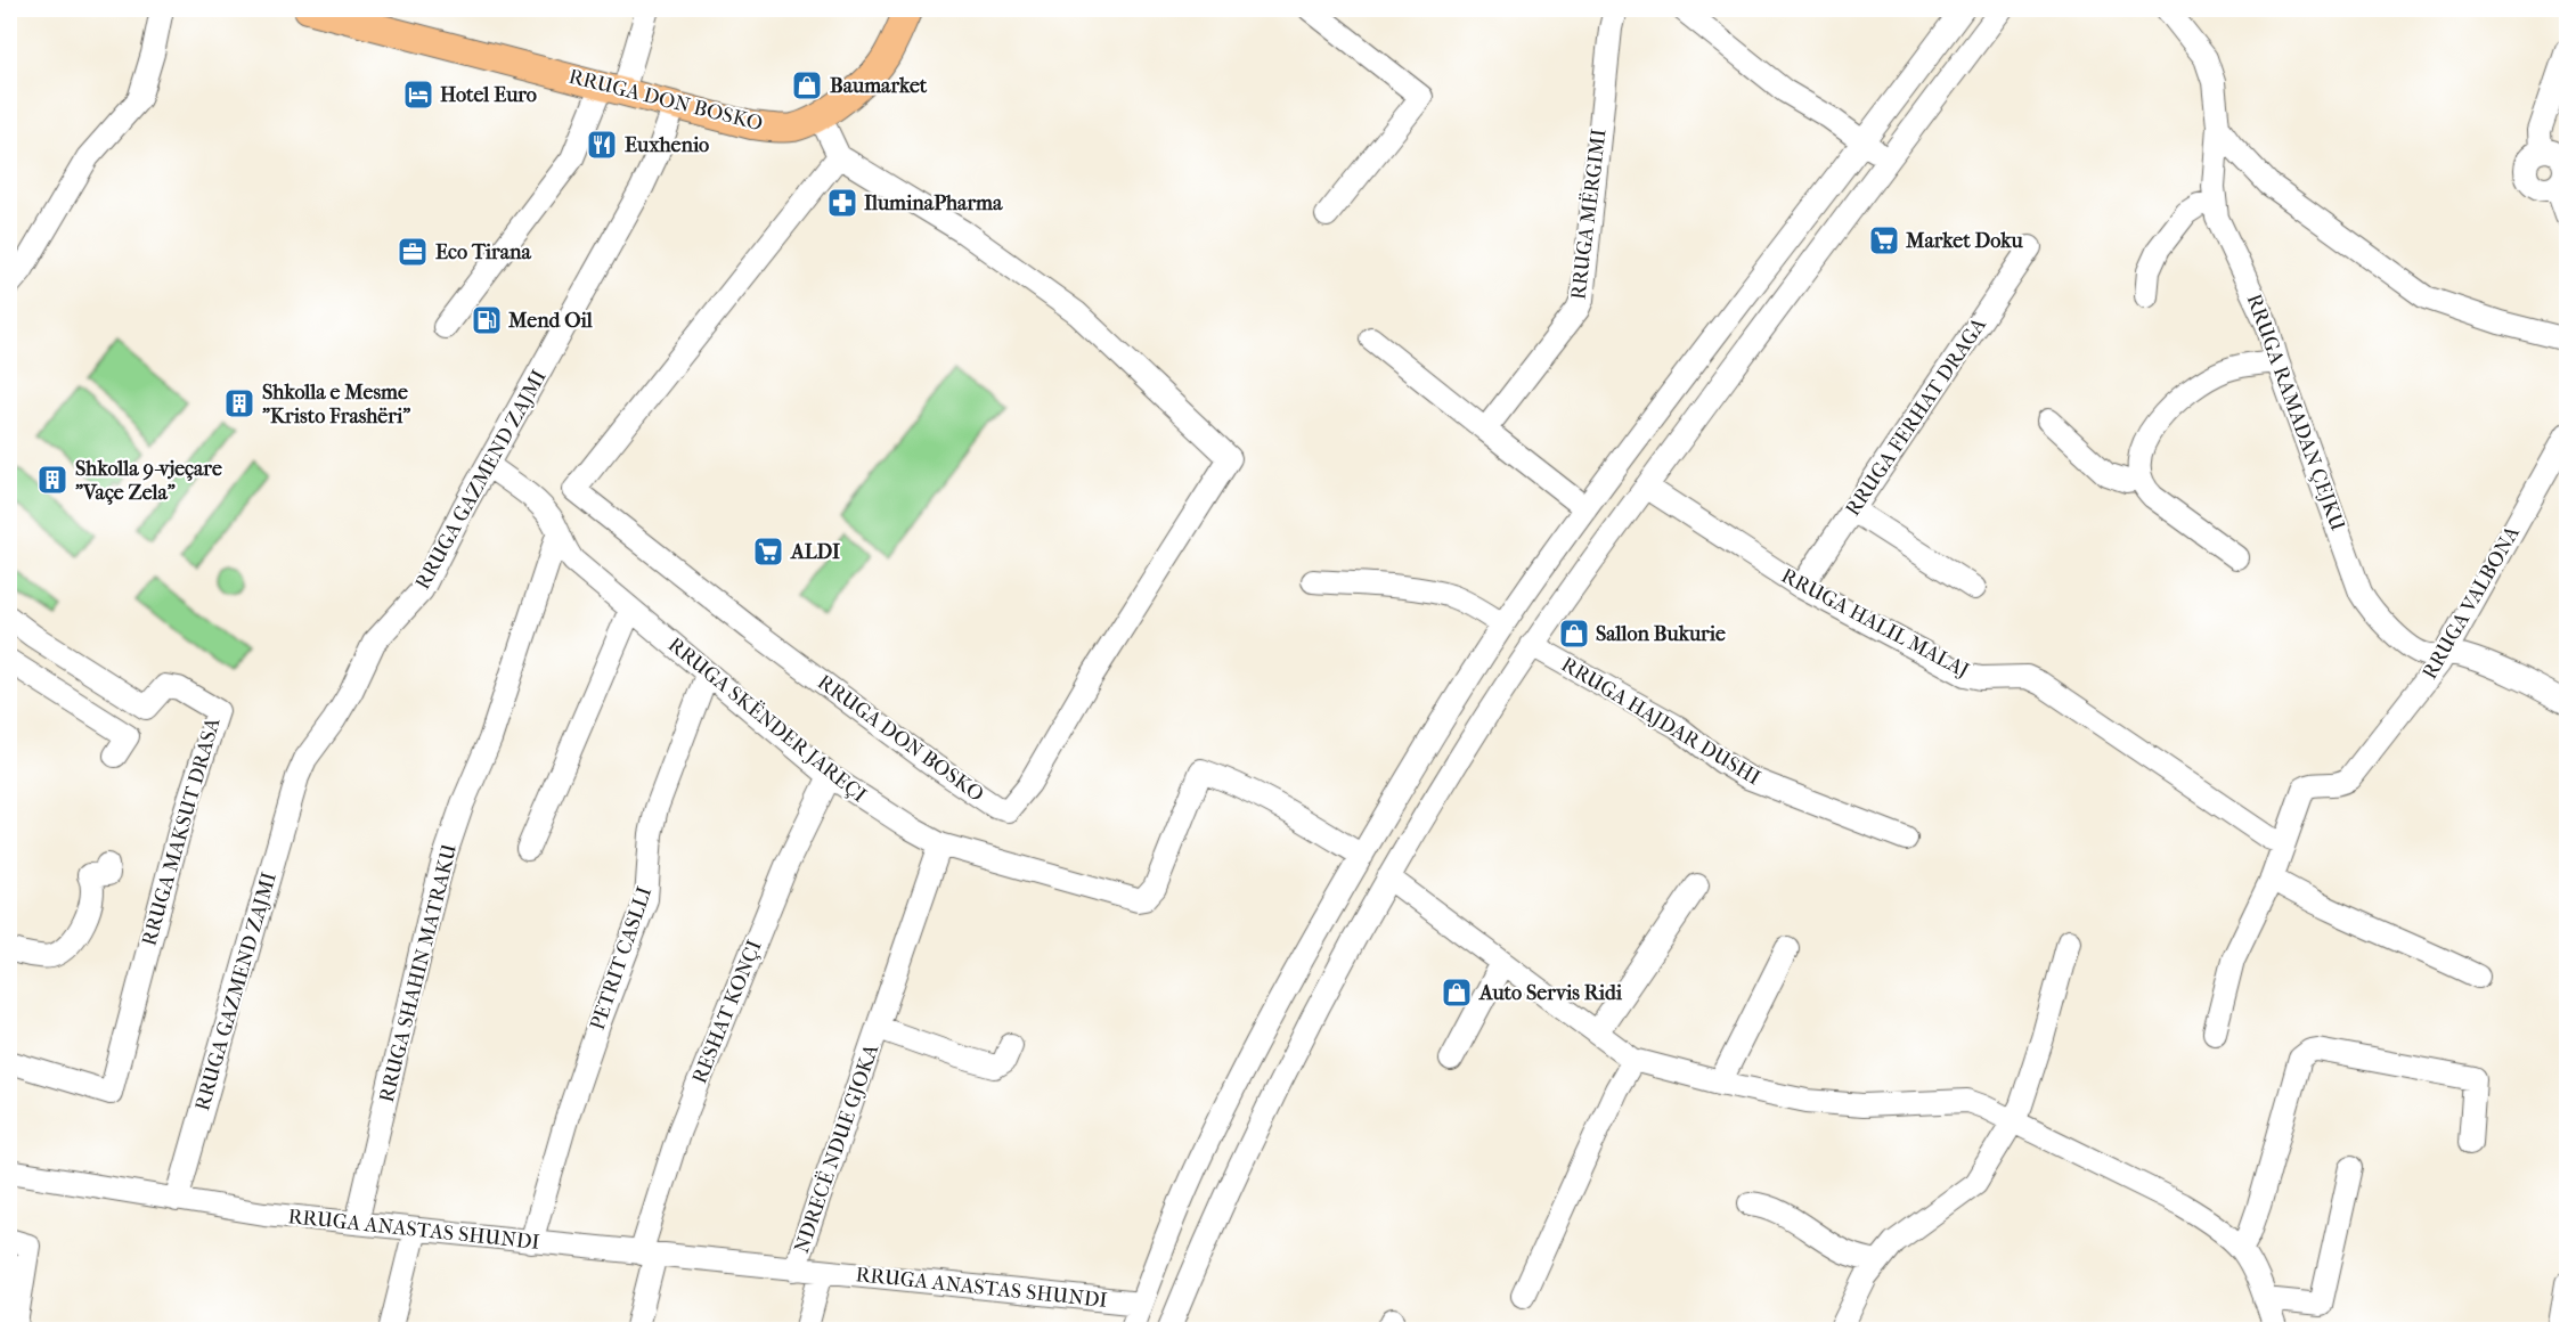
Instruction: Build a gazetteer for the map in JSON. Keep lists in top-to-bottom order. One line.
{"streets":{"main road":["RRUGA DON BOSKO"],"street":["RRUGA MËRGIMI","RRUGA RAMADAN ÇEJKU","RRUGA FERHAT DRAGA","RRUGA GAZMEND ZAJMI","RRUGA VALBONA","RRUGA HALIL MALAJ","RRUGA SKËNDER JAREÇI","RRUGA HAJDAR DUSHI","RRUGA MAKSUT DRASA","PETRIT CASLLI","RRUGA SHAHIN MATRAKU","RESHAT KONÇI","NDRECË NDUE GJOKA","RRUGA ANASTAS SHUNDI"]},"crossings":[["RRUGA DON BOSKO","RRUGA GAZMEND ZAJMI"],["RRUGA RAMADAN ÇEJKU","RRUGA VALBONA"],["RRUGA FERHAT DRAGA","RRUGA HALIL MALAJ"],["RRUGA GAZMEND ZAJMI","RRUGA SKËNDER JAREÇI"],["RRUGA GAZMEND ZAJMI","RRUGA ANASTAS SHUNDI"],["RRUGA VALBONA","RRUGA HALIL MALAJ"],["RRUGA SKËNDER JAREÇI","PETRIT CASLLI"],["RRUGA SKËNDER JAREÇI","RRUGA SHAHIN MATRAKU"],["RRUGA SKËNDER JAREÇI","RESHAT KONÇI"],["RRUGA SKËNDER JAREÇI","NDRECË NDUE GJOKA"],["PETRIT CASLLI","RRUGA ANASTAS SHUNDI"],["RRUGA SHAHIN MATRAKU","RRUGA ANASTAS SHUNDI"],["RESHAT KONÇI","RRUGA ANASTAS SHUNDI"],["NDRECË NDUE GJOKA","RRUGA ANASTAS SHUNDI"]],"places":{"shop":["Baumarket","Sallon Bukurie","Auto Servis Ridi"],"hotel":["Hotel Euro"],"restaurant":["Euxhenio"],"pharmacy":["IluminaPharma"],"supermarket":["Market Doku","ALDI"],"office":["Eco Tirana"],"fuel station":["Mend Oil"],"building":["Shkolla e Mesme \"Kristo Frashëri\"","Shkolla 9-vjeçare \"Vaçe Zela\""]}}
